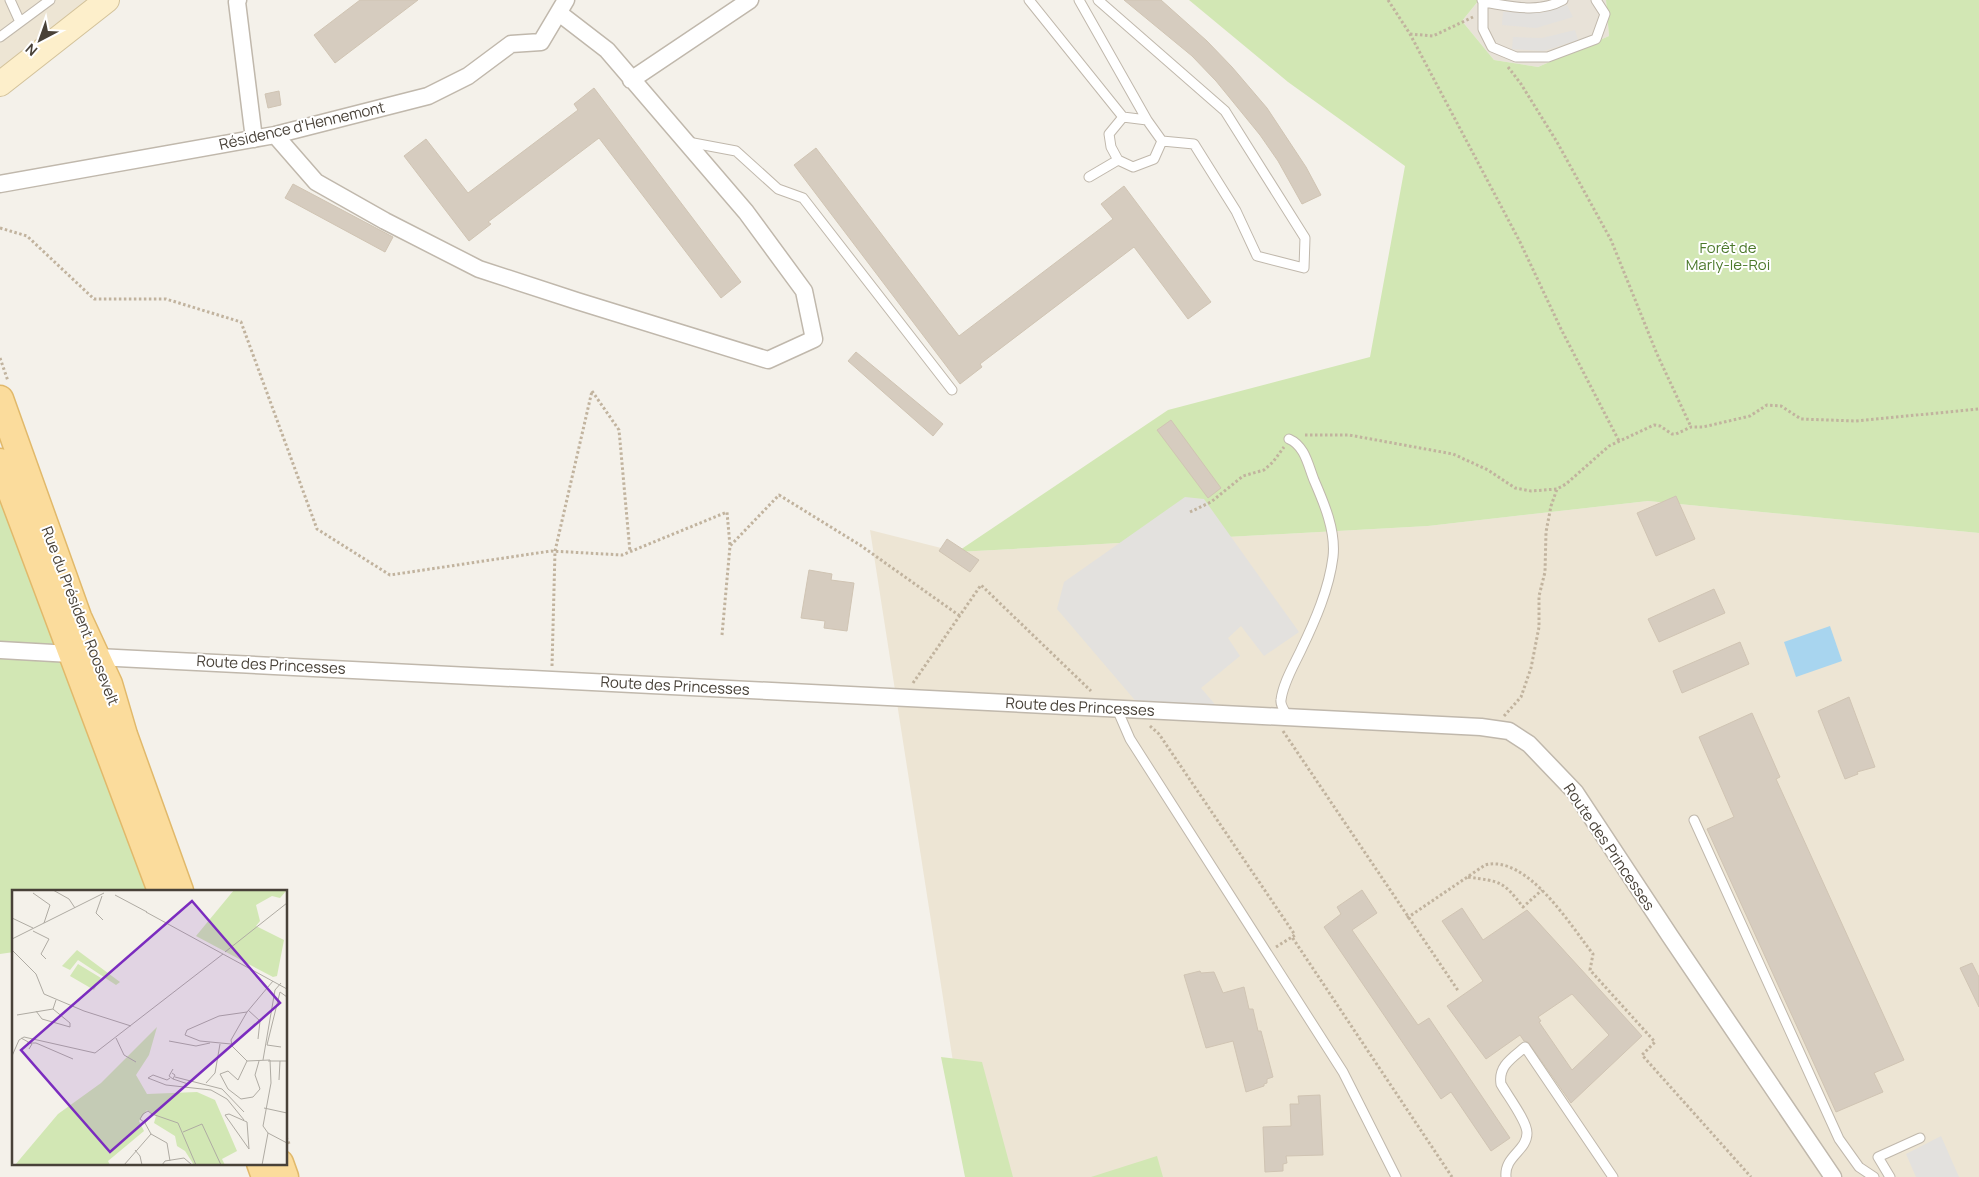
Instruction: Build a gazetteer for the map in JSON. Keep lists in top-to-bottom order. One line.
{"streets":{"main road":["Rue du Président Roosevelt"],"street":["Résidence d'Hennemont","Route des Princesses"]},"crossings":[["Rue du Président Roosevelt","Route des Princesses"]],"parks":["Forêt de Marly-le-Roi"],"north":"bottom left"}
